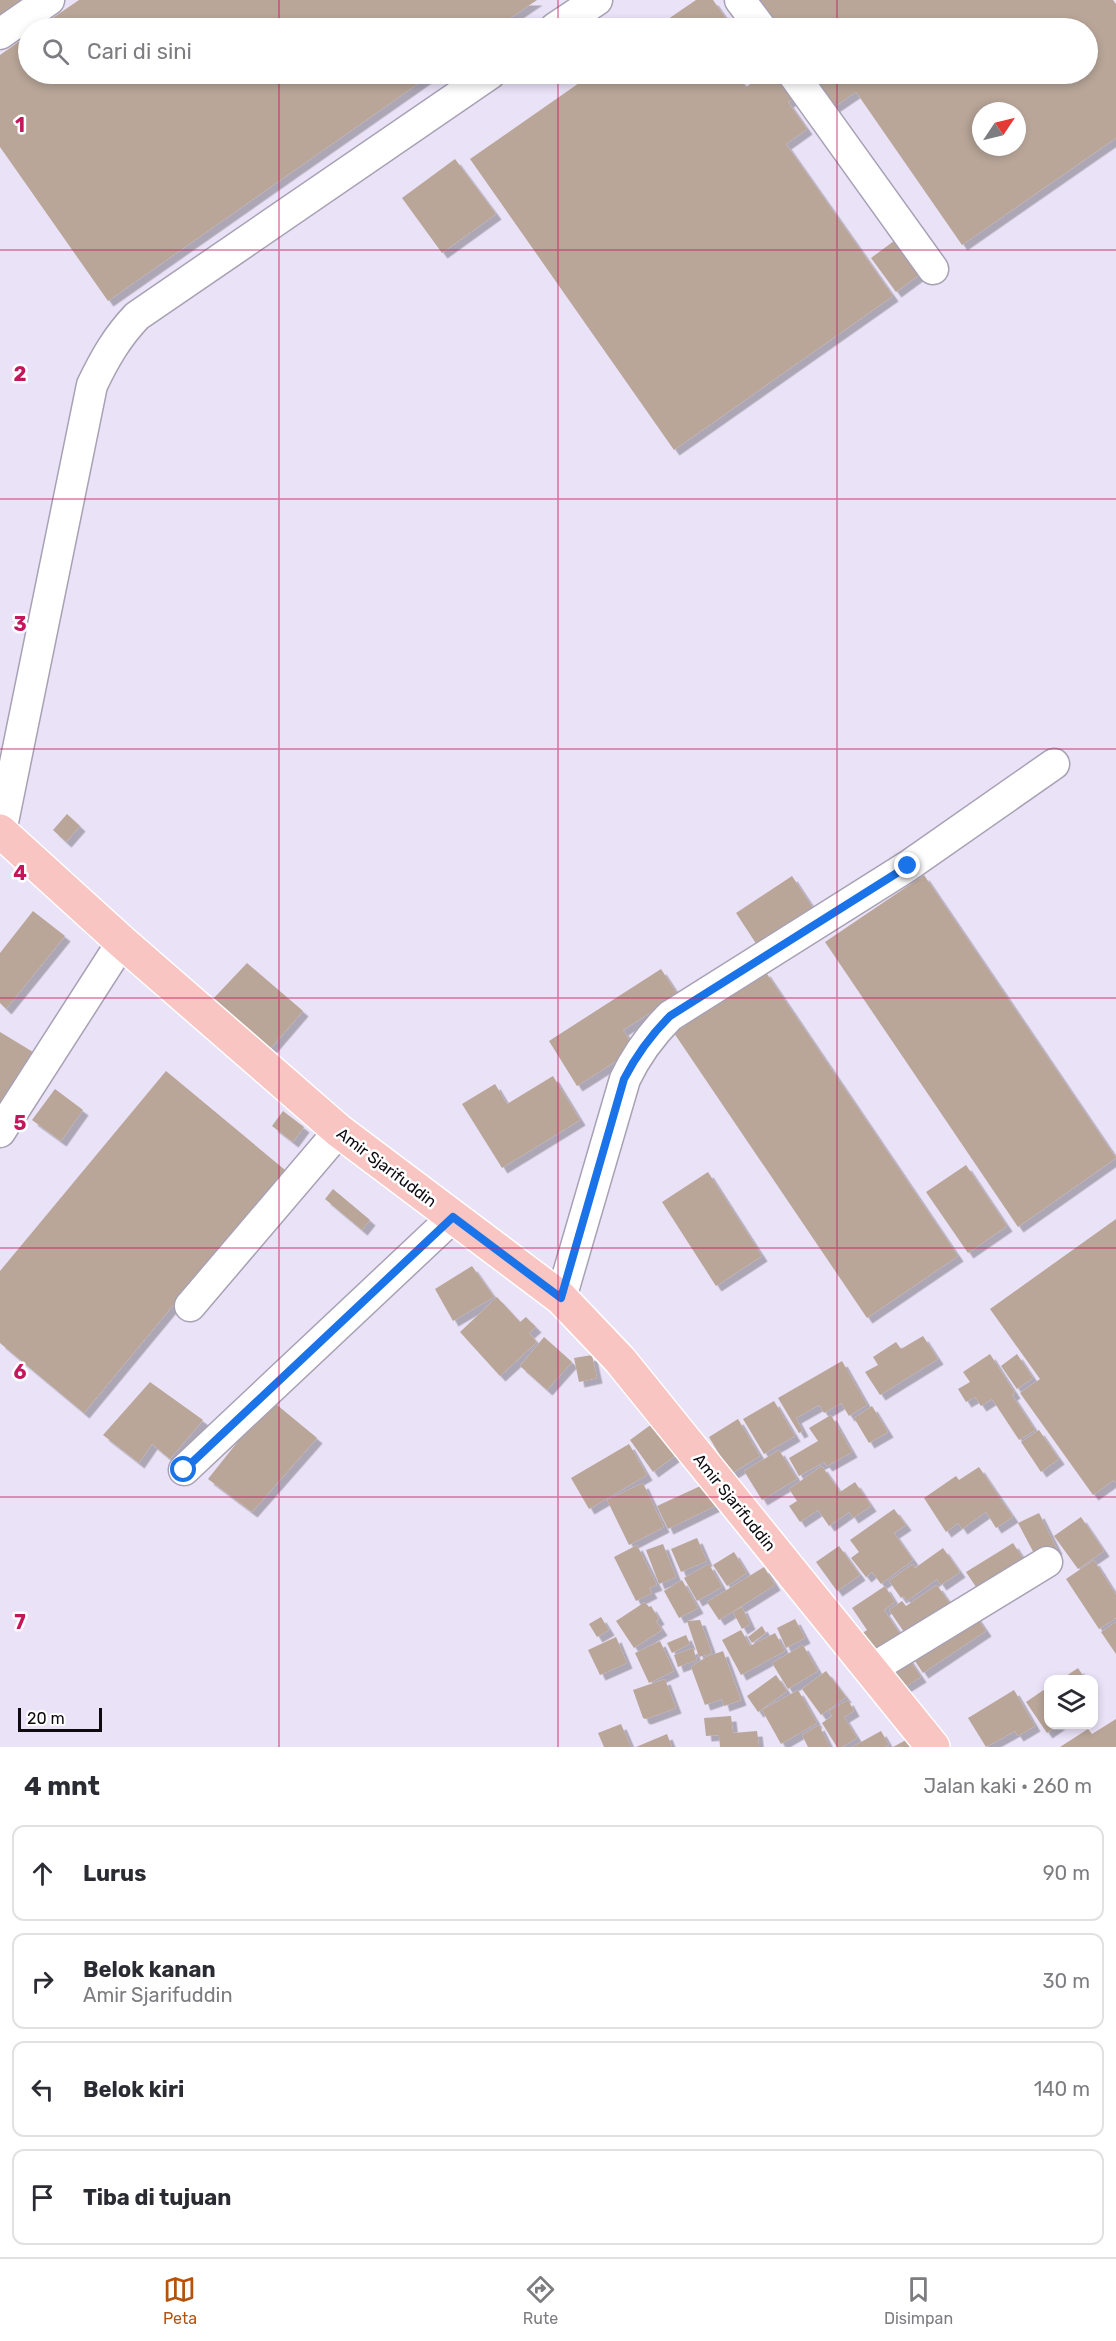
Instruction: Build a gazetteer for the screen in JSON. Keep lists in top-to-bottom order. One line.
{"streets":{"main road":["Amir Sjarifuddin"]},"scale_bar":"20 m","north":"top right","page":{"search":"Cari di sini","scale":"20 m","heading":["4 mnt","Jalan kaki · 260 m"],"list":[["Lurus","90 m"],["Belok kanan","Amir Sjarifuddin","30 m"],["Belok kiri","140 m"],"Tiba di tujuan"],"nav":["Peta","Rute","Disimpan"]},"grid":{"rows":["1","2","3","4","5","6","7"]}}
